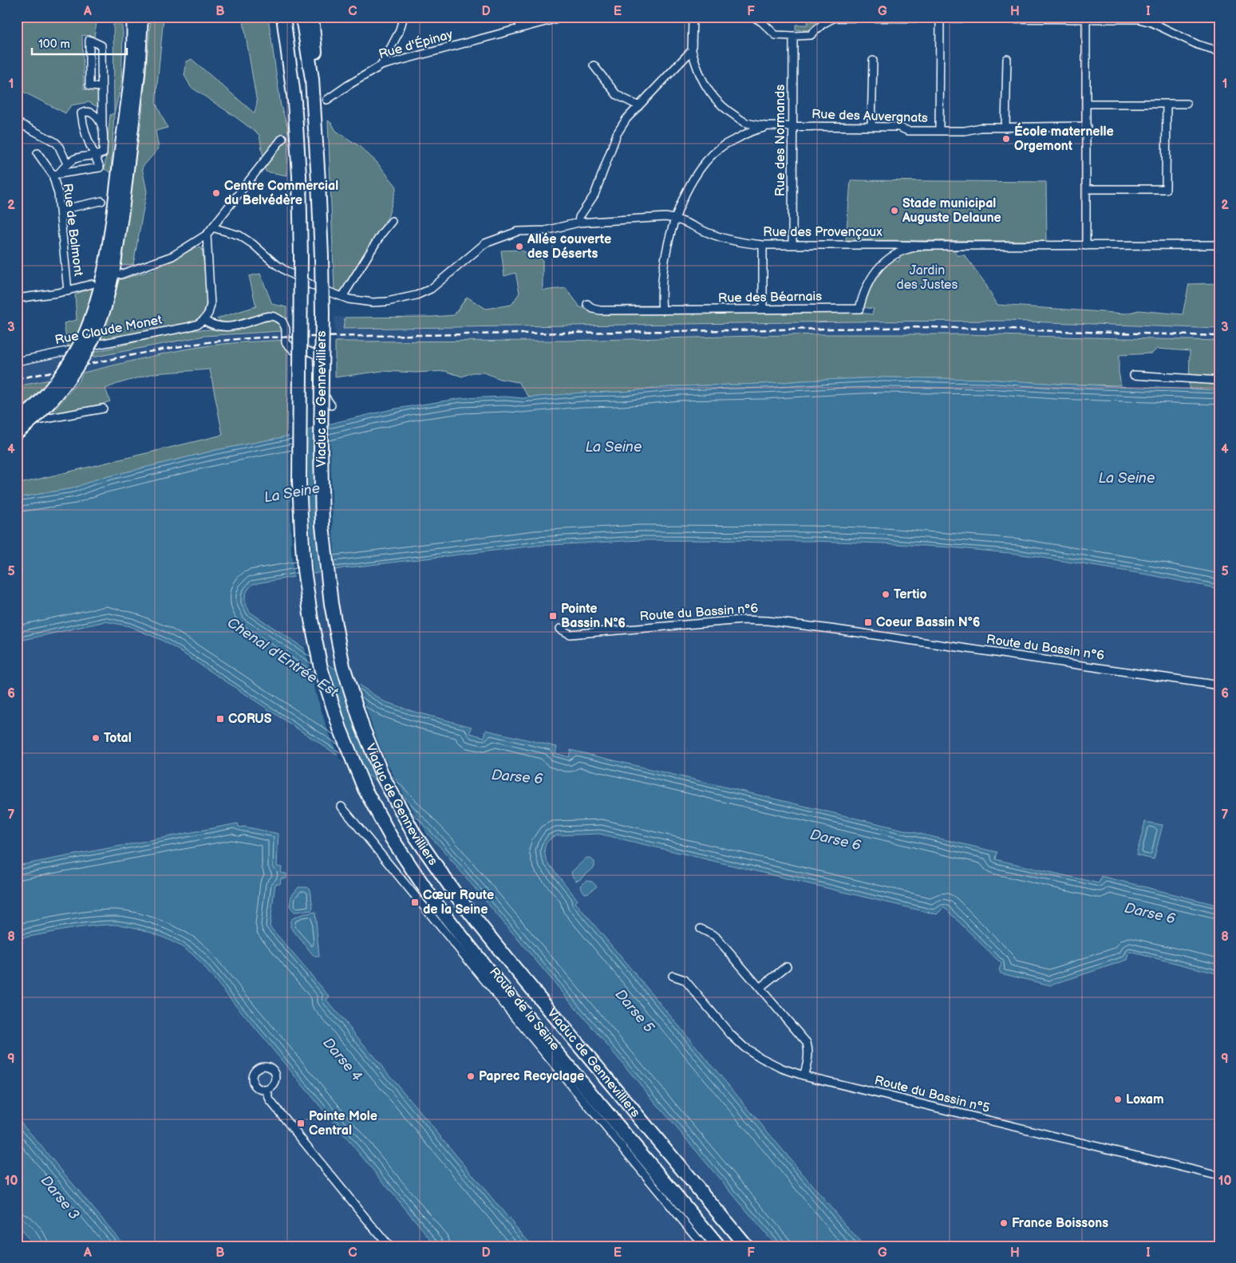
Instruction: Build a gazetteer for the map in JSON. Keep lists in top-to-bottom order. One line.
{"streets":{"highway":["Viaduc de Gennevilliers"],"street":["Rue d'Épinay","Rue des Auvergnats","Rue des Normands","Rue de Balmont","Rue des Provençaux","Rue des Béarnais","Rue Claude Monet","Route du Bassin n°6","Route de la Seine","Route du Bassin n°5"]},"crossings":[["Rue des Auvergnats","Rue des Normands"],["Rue des Normands","Rue des Provençaux"],["Rue des Provençaux","Rue des Béarnais"]],"water":["La Seine","Chenal d'Entrée Est","Darse 6","Darse 5","Darse 4","Darse 3"],"parks":["Jardin des Justes"],"places":{"other":["École maternelle Orgemont","Centre Commercial du Belvédère","Stade municipal Auguste Delaune","Allée couverte des Déserts","Tertio","Total","Paprec Recyclage","Loxam","France Boissons"],"transit":["Pointe Bassin N°6","Coeur Bassin N°6","CORUS","Cœur Route de la Seine","Pointe Mole Central"]},"scale_bar":"100 m","grid":{"columns":["A","B","C","D","E","F","G","H","I"],"rows":["1","2","3","4","5","6","7","8","9","10"]}}
